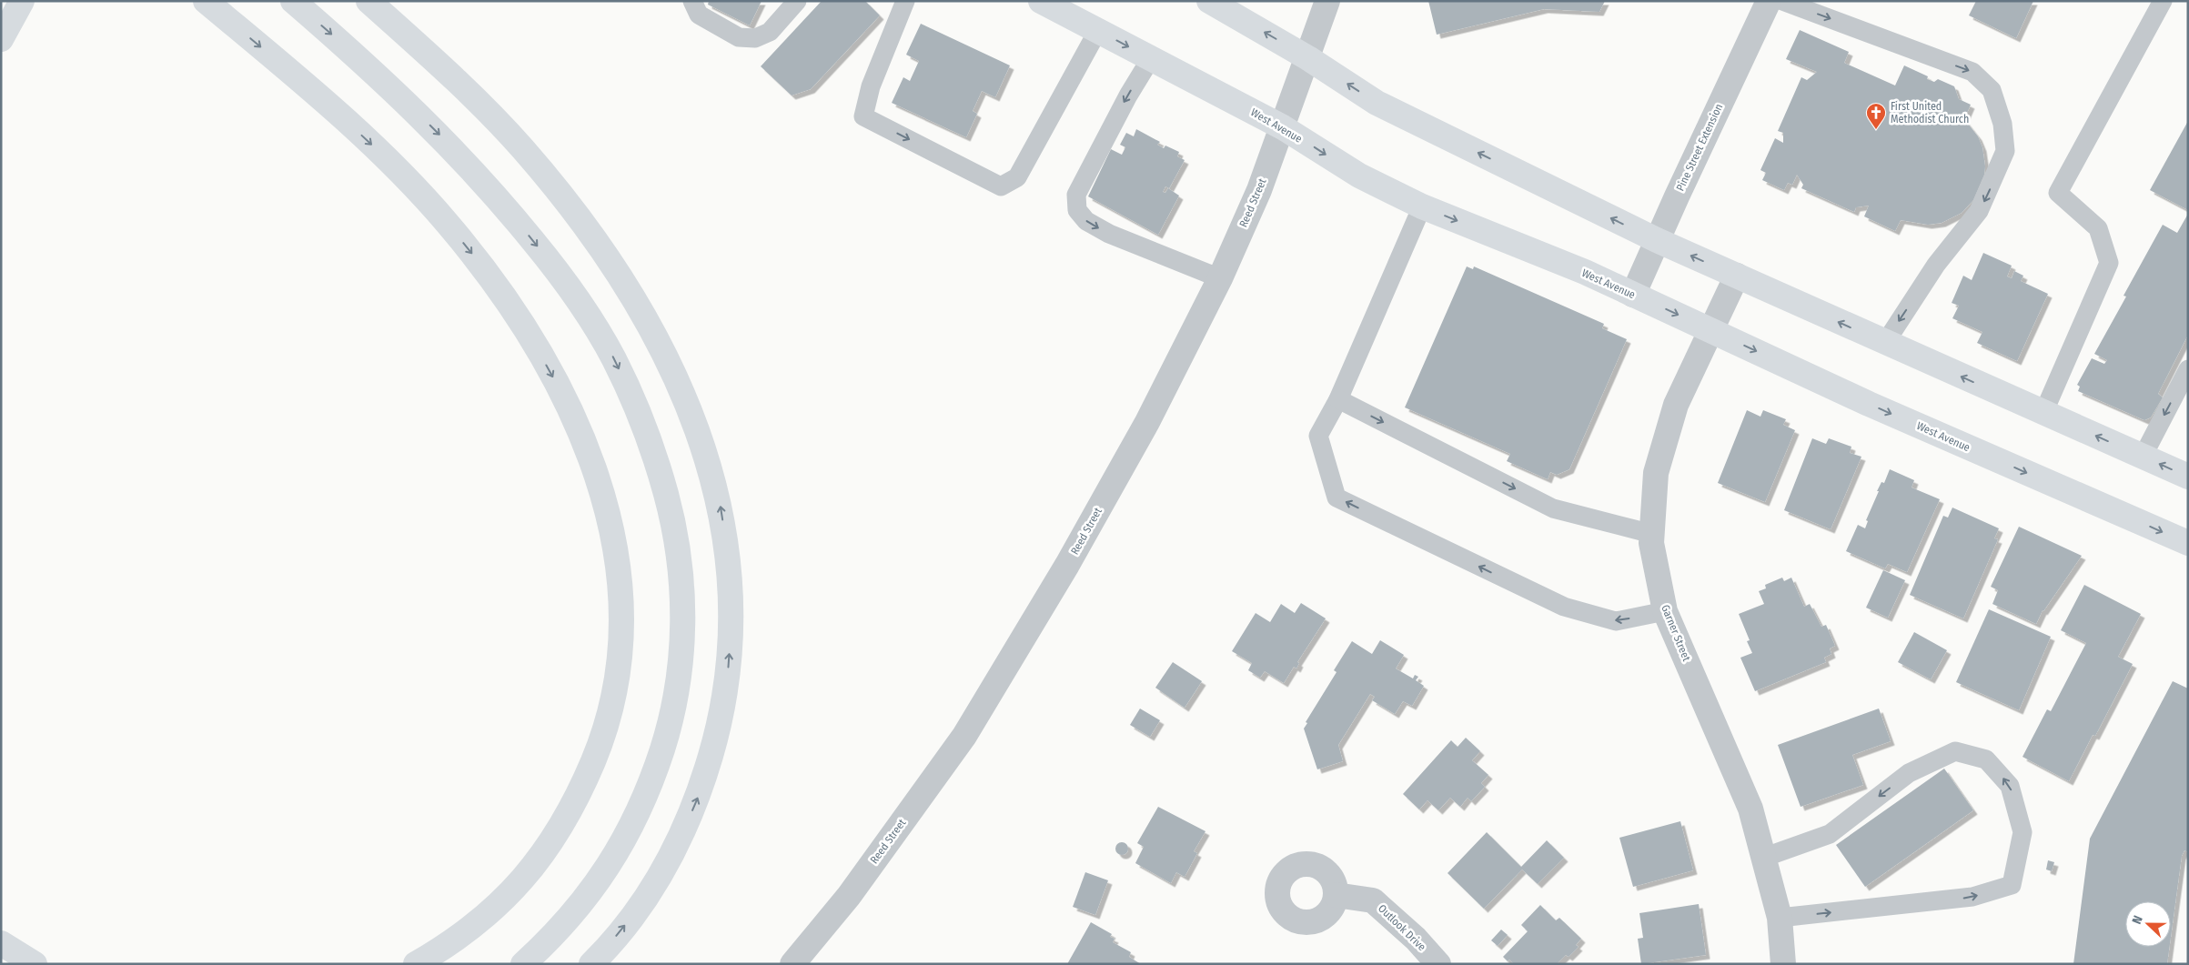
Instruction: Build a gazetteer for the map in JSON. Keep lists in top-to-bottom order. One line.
{"streets":{"main road":["West Avenue"],"street":["Pine Street Extension","Reed Street","Garner Street","Outlook Drive"]},"crossings":[["West Avenue","Pine Street Extension"],["West Avenue","Reed Street"],["West Avenue","Garner Street"]],"places":{"church":["First United Methodist Church"]},"north":"left"}
